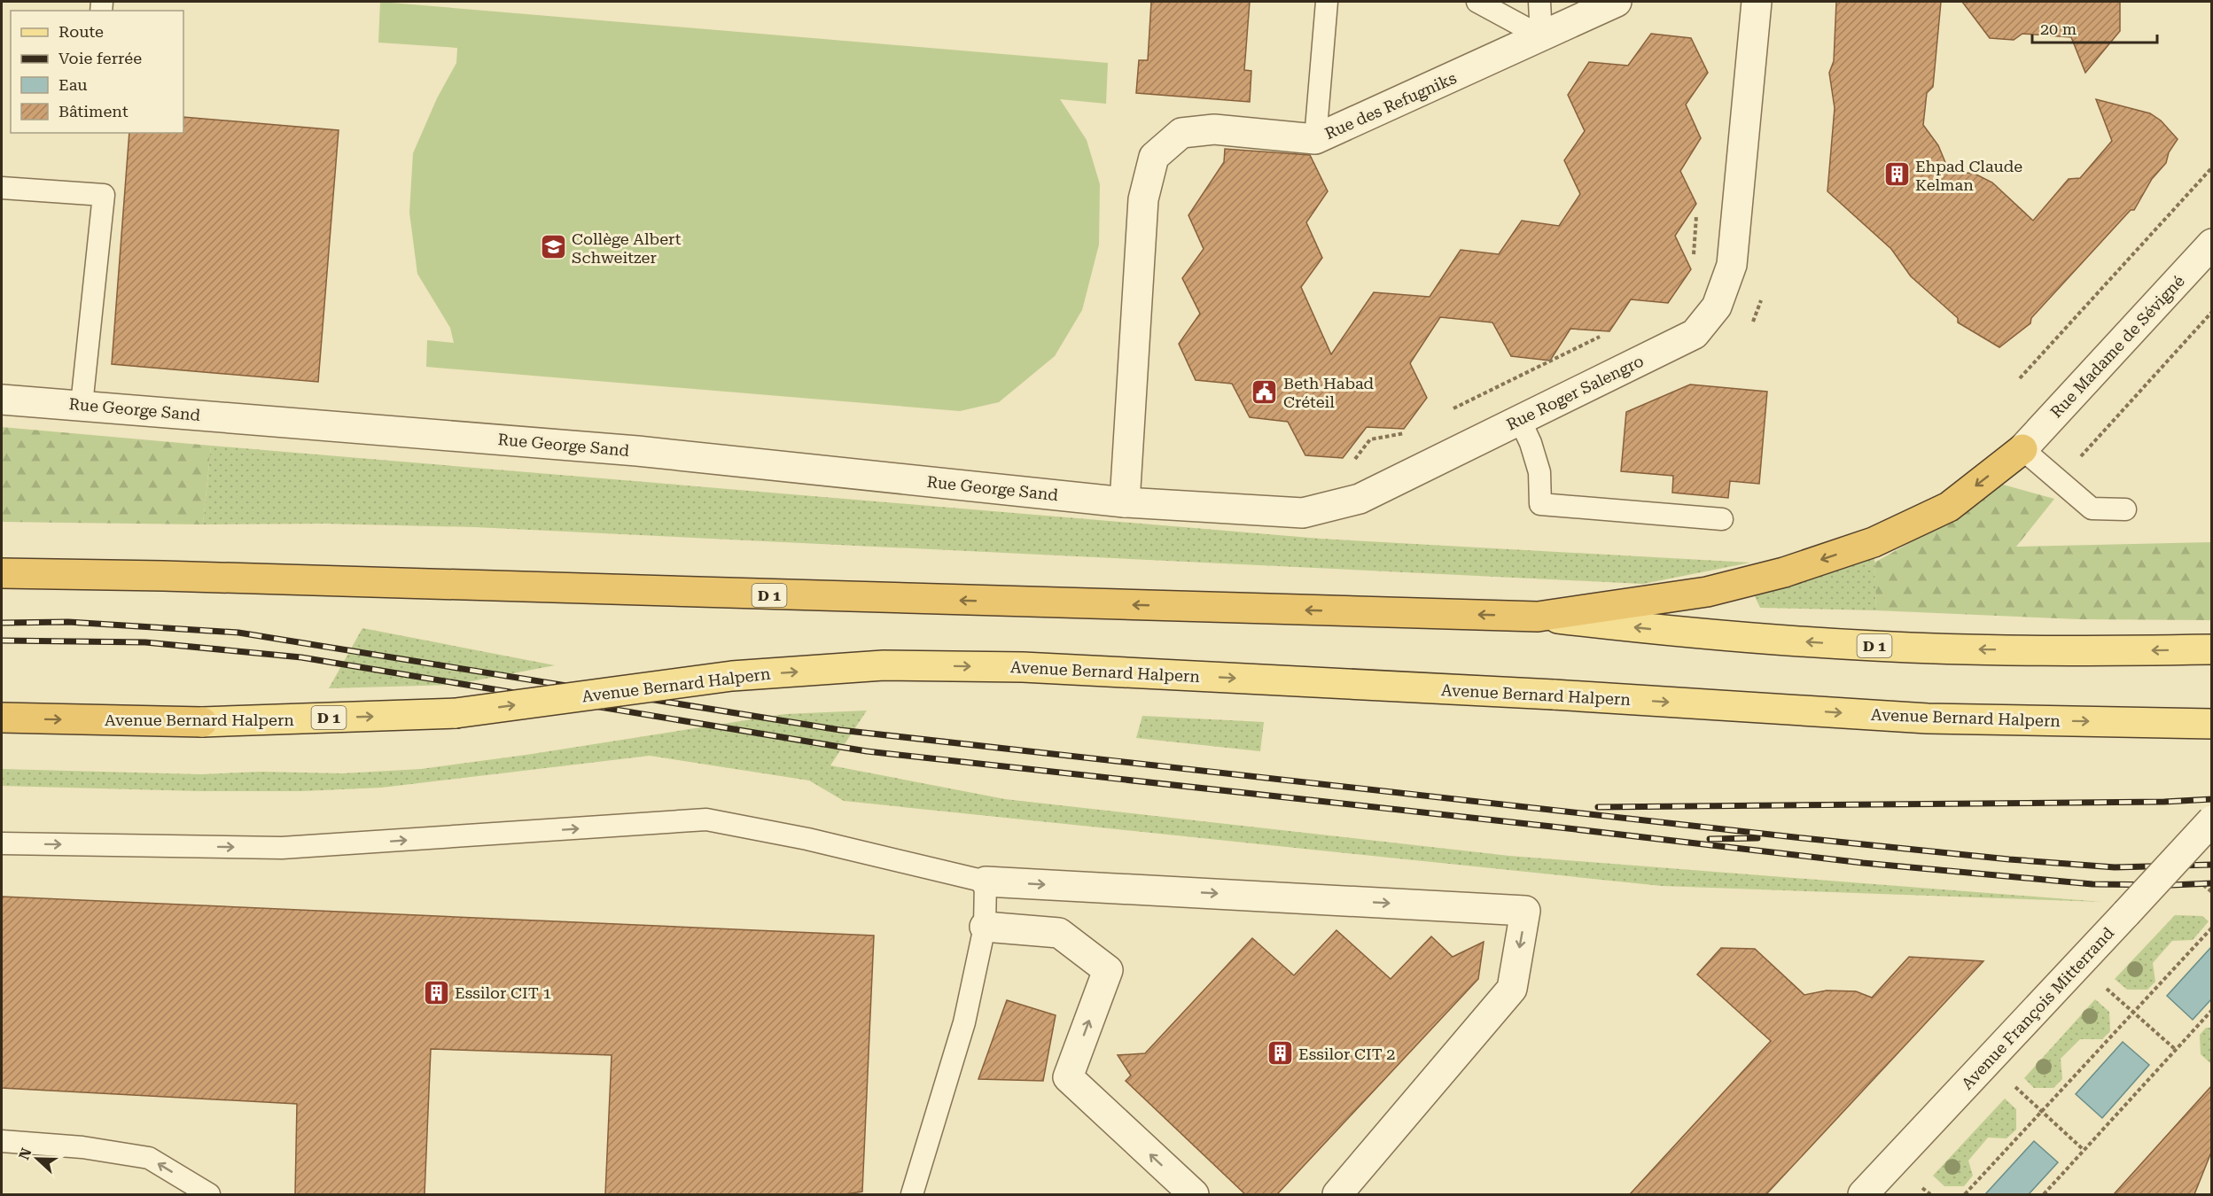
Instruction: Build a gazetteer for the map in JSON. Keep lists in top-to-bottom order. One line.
{"streets":{"highway":["D 1","Avenue Bernard Halpern"],"street":["Rue des Refugniks","Rue Madame de Sévigné","Rue Roger Salengro","Rue George Sand","Avenue François Mitterrand"]},"crossings":[["Rue des Refugniks","Rue Roger Salengro"],["Rue des Refugniks","Rue George Sand"],["Rue Roger Salengro","Rue George Sand"]],"places":{"building":["Ehpad Claude Kelman","Essilor CIT 1","Essilor CIT 2"],"school or university":["Collège Albert Schweitzer"],"public building":["Beth Habad Créteil"]},"legend":["Route","Voie ferrée","Eau","Bâtiment"],"scale_bar":"20 m","north":"left"}
